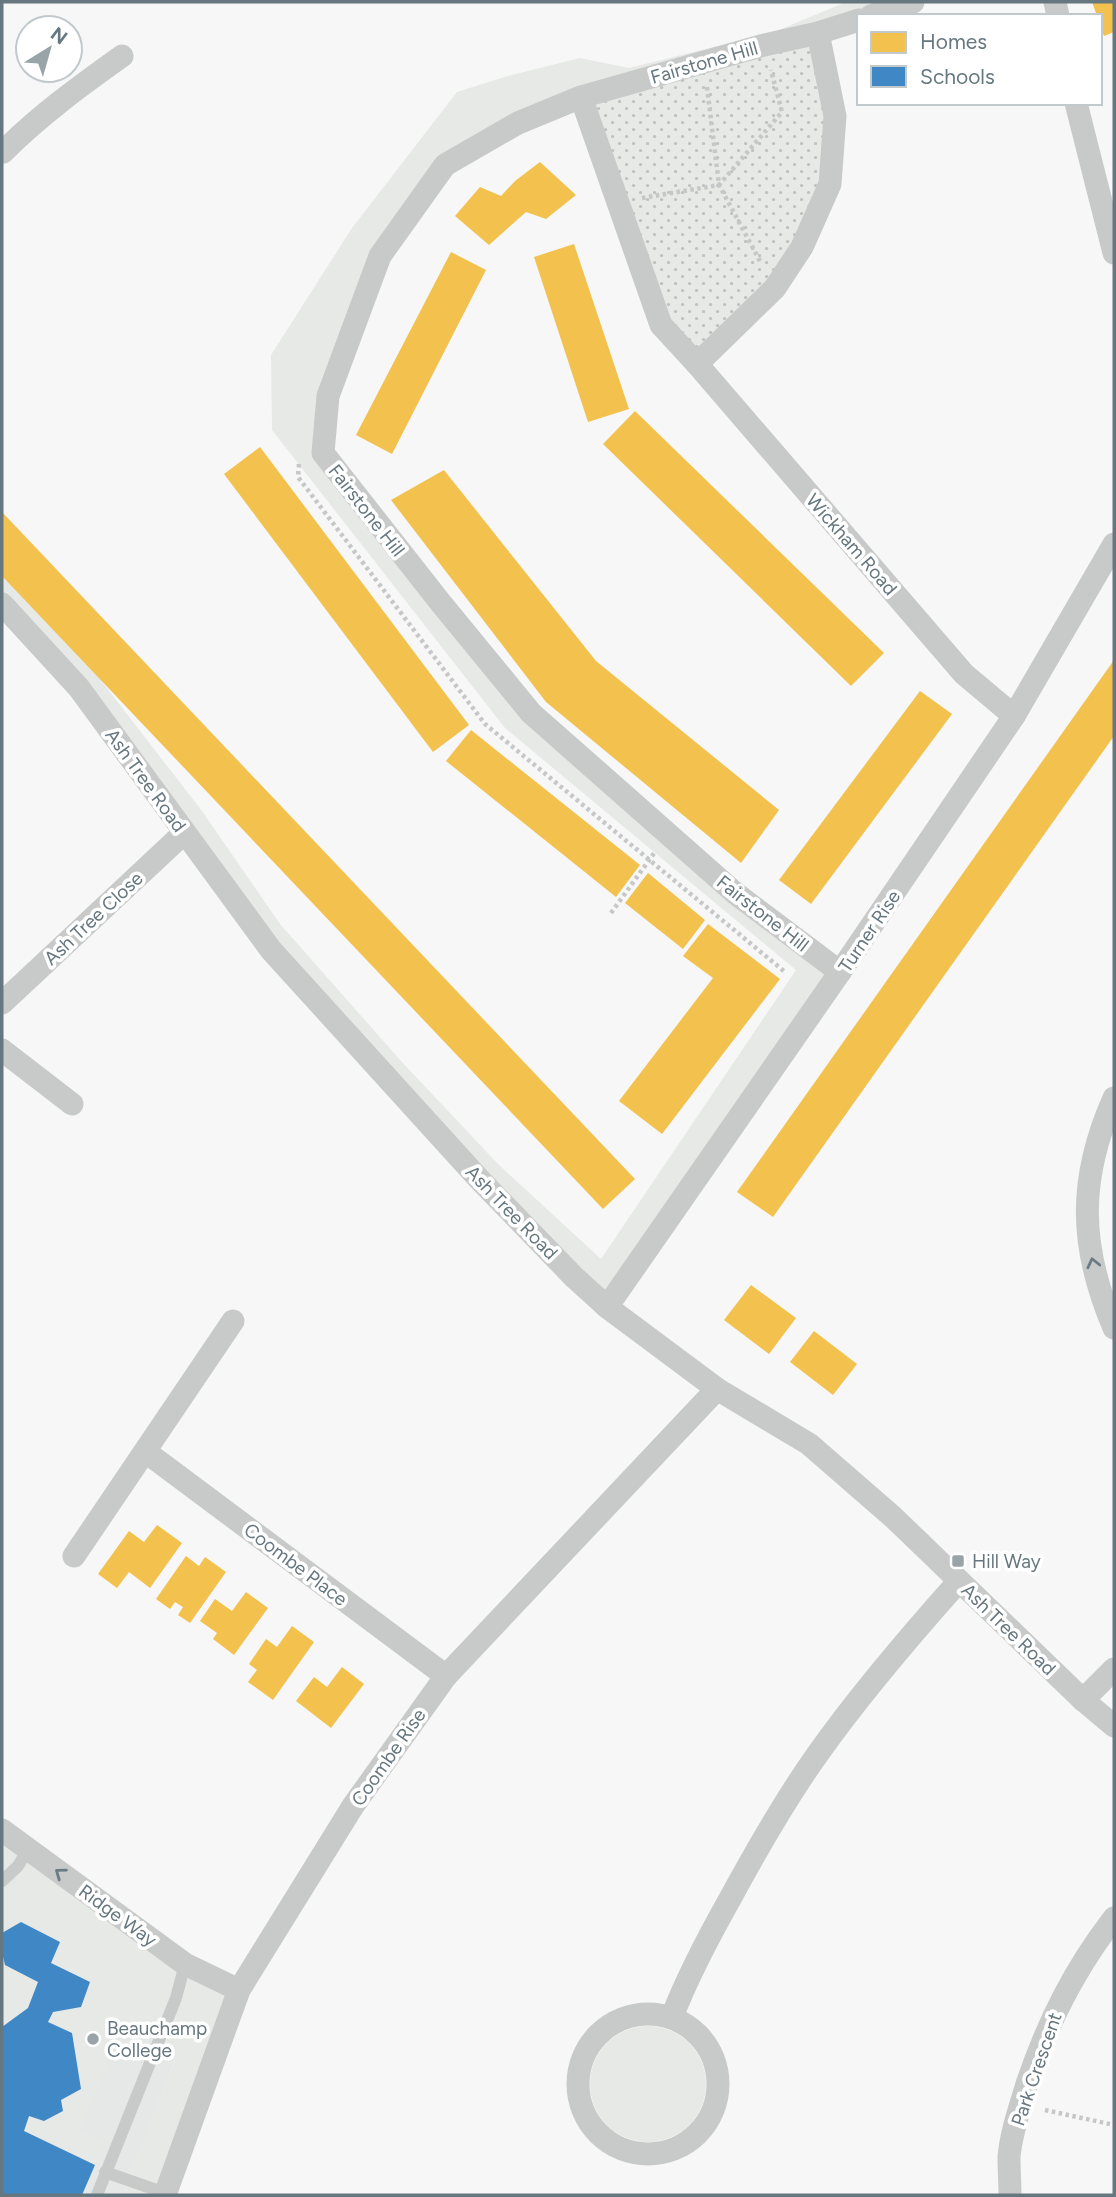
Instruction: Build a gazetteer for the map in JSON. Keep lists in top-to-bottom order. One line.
{"streets":{"street":["Fairstone Hill","Wickham Road","Ash Tree Road","Ash Tree Close","Turner Rise","Coombe Place","Coombe Rise","Ridge Way","Park Crescent"]},"crossings":[["Fairstone Hill","Wickham Road"],["Fairstone Hill","Turner Rise"],["Wickham Road","Turner Rise"],["Ash Tree Road","Ash Tree Close"],["Ash Tree Road","Turner Rise"],["Ash Tree Road","Coombe Rise"],["Coombe Place","Coombe Rise"],["Coombe Rise","Ridge Way"]],"one_way":["Ridge Way"],"places":{"transit":["Hill Way"],"other":["Beauchamp College"]},"legend":["Homes","Schools"],"north":"top right"}
